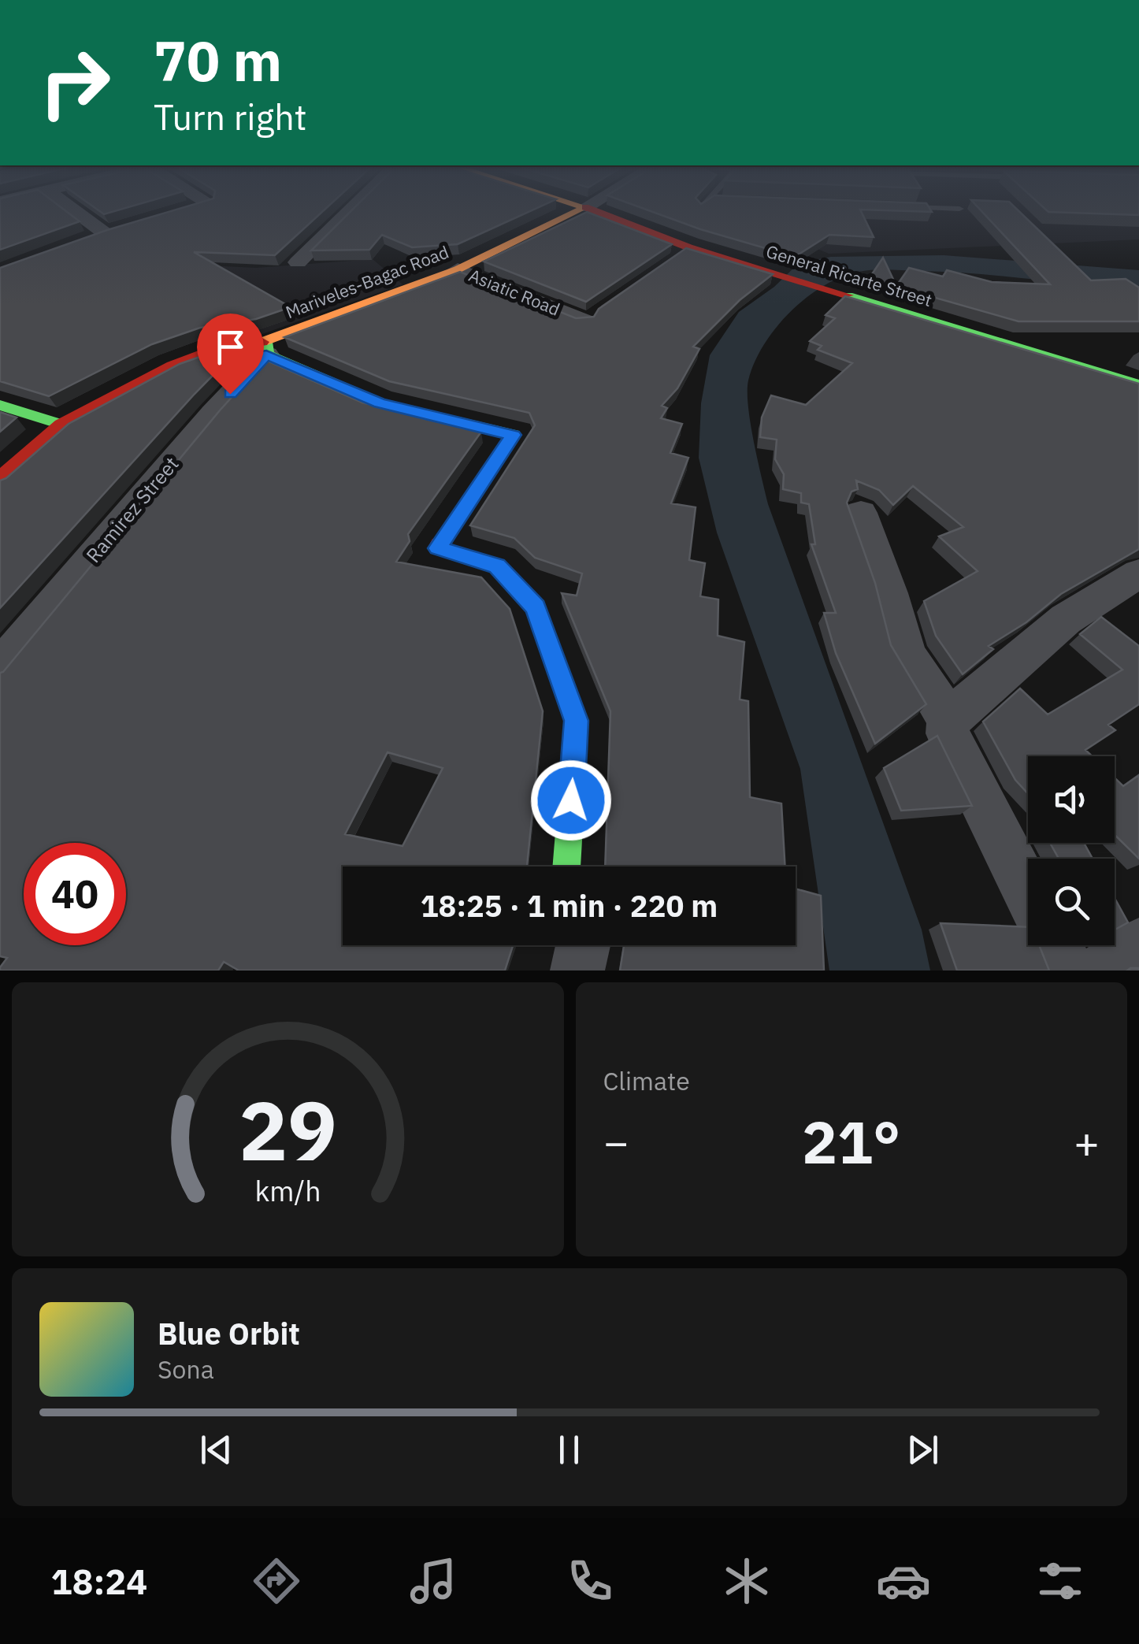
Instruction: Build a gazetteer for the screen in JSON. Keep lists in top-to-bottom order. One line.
{"streets":{"main road":["General Ricarte Street","Mariveles-Bagac Road"],"street":["Asiatic Road","Ramirez Street"]},"crossings":[["Mariveles-Bagac Road","Asiatic Road"],["Mariveles-Bagac Road","Ramirez Street"]],"page":{"turn":["70 m","Turn right"],"limit":"40","trip":"18:25 · 1 min · 220 m","tile":"Climate","heat":["−","21°","+"],"song":["Blue Orbit","Sona"],"tabs":"18:24","gauge":["29","km/h"]}}
